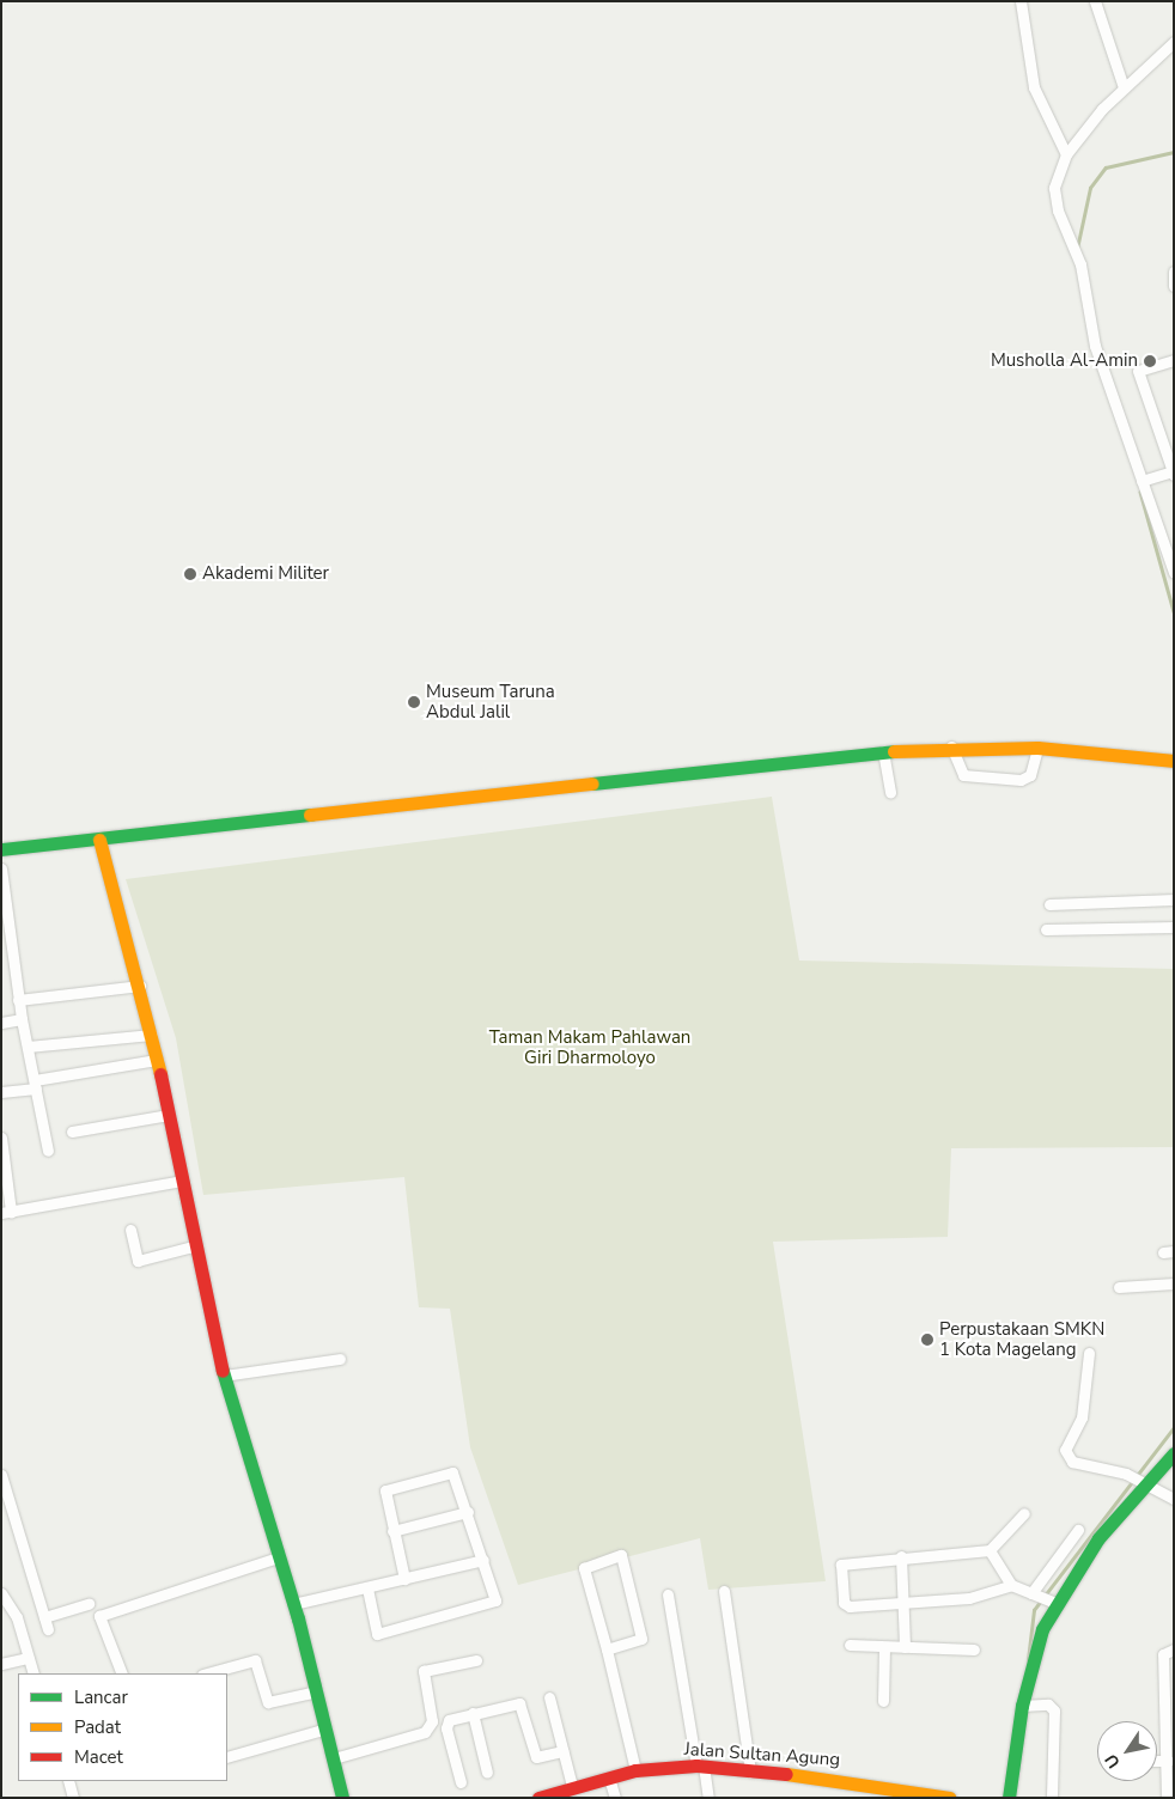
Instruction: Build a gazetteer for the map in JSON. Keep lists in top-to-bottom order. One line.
{"streets":{"main road":["Jalan Sultan Agung"]},"parks":["Taman Makam Pahlawan Giri Dharmoloyo"],"places":["Musholla Al-Amin","Akademi Militer","Museum Taruna Abdul Jalil","Perpustakaan SMKN 1 Kota Magelang"],"legend":["Lancar","Padat","Macet"],"north":"bottom left"}
